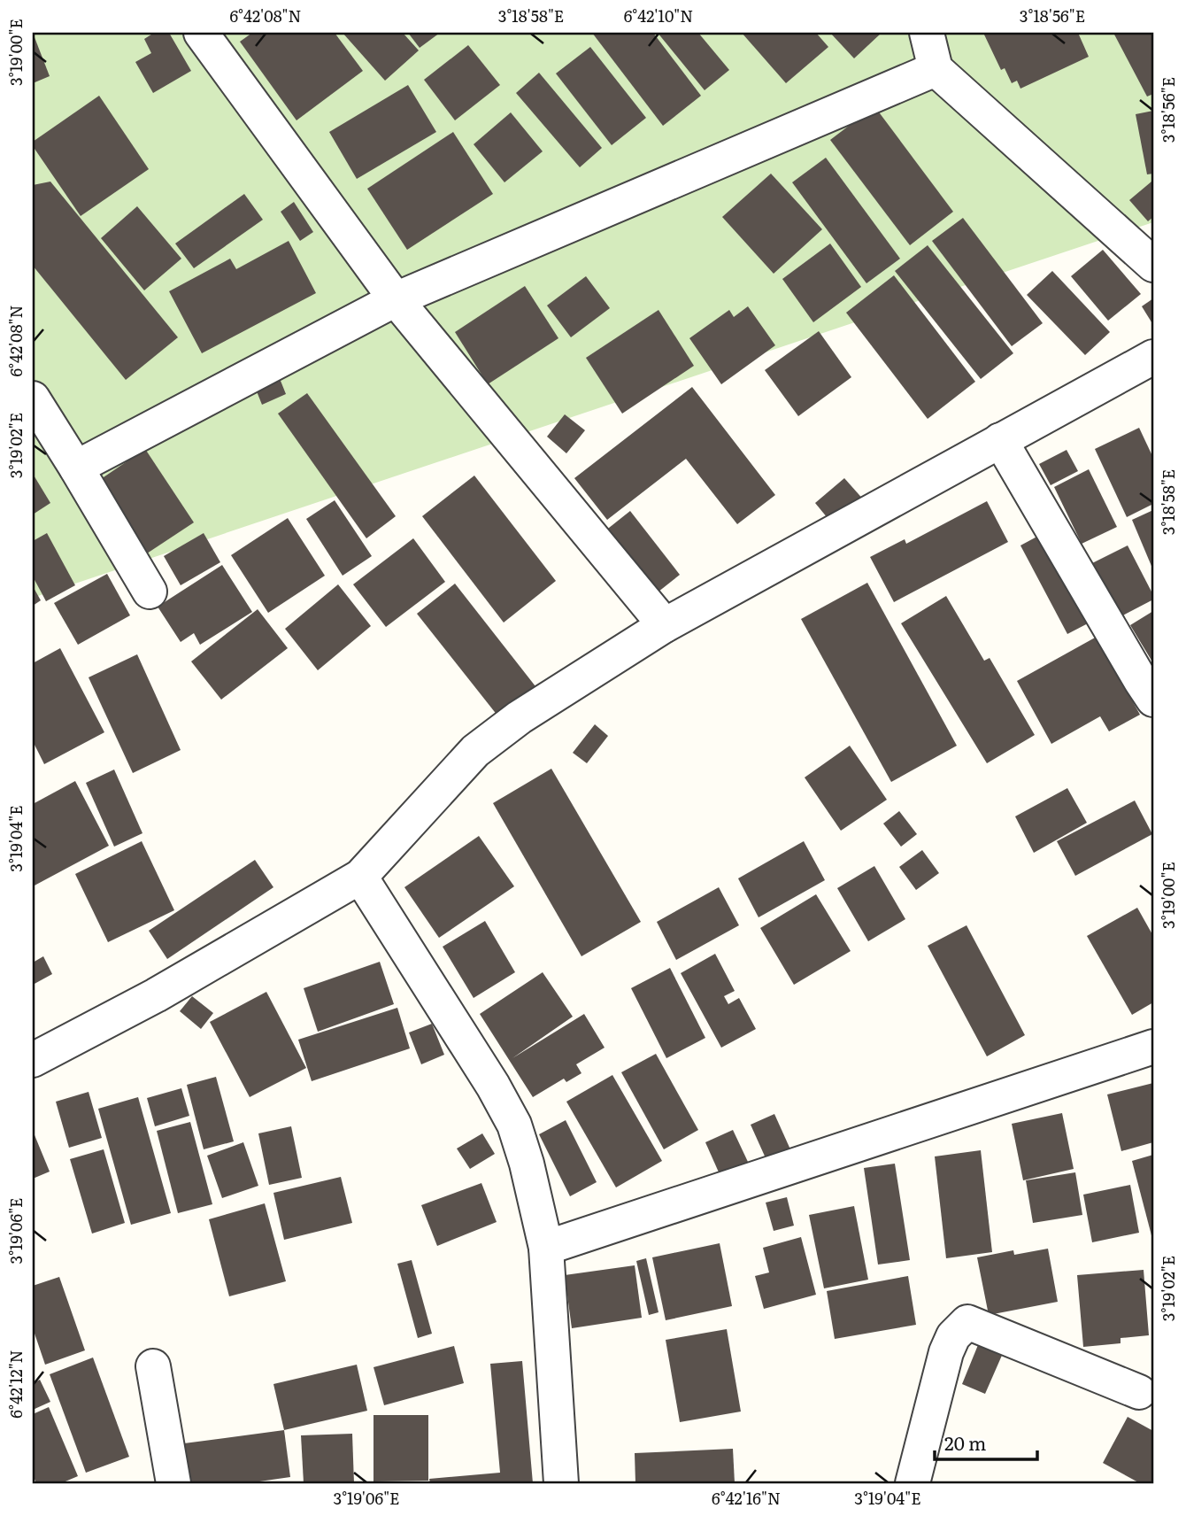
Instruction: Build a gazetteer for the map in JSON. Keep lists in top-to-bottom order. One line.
{"scale_bar":"20 m","coordinates":["6°42'08\"N","3°18'58\"E","6°42'10\"N","3°18'56\"E","3°19'00\"E","3°19'02\"E","3°19'04\"E","3°19'06\"E","6°42'12\"N","6°42'16\"N"]}
